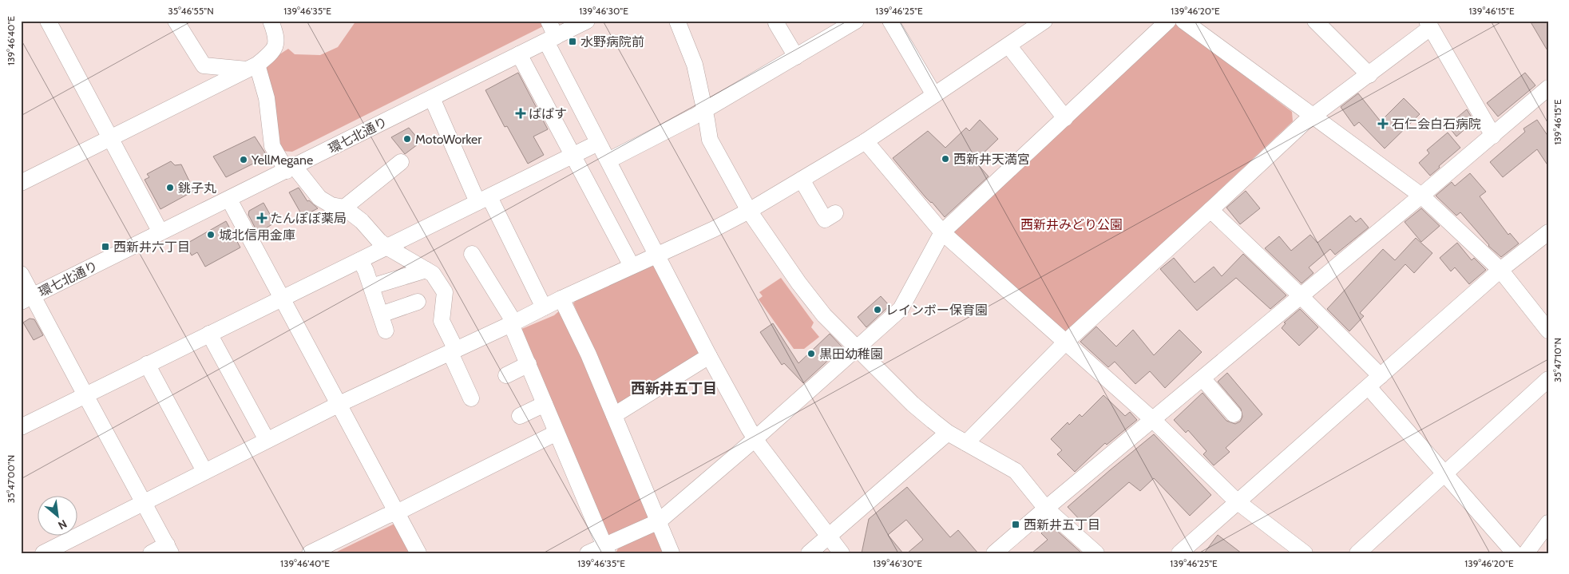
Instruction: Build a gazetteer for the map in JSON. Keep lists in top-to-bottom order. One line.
{"streets":{"street":["環七北通り"]},"districts":["西新井五丁目"],"parks":["西新井みどり公園"],"places":{"transit":["水野病院前","西新井六丁目","西新井五丁目"],"health":["ぱぱす","石仁会白石病院","たんぽぽ薬局"],"other":["MotoWorker","西新井天満宮","YellMegane","銚子丸","城北信用金庫","レインボー保育園","黒田幼稚園"]},"north":"bottom right","coordinates":["35°46'55\"N","139°46'35\"E","139°46'30\"E","139°46'25\"E","139°46'20\"E","139°46'15\"E","139°46'40\"E","35°47'10\"N","35°47'00\"N"]}
